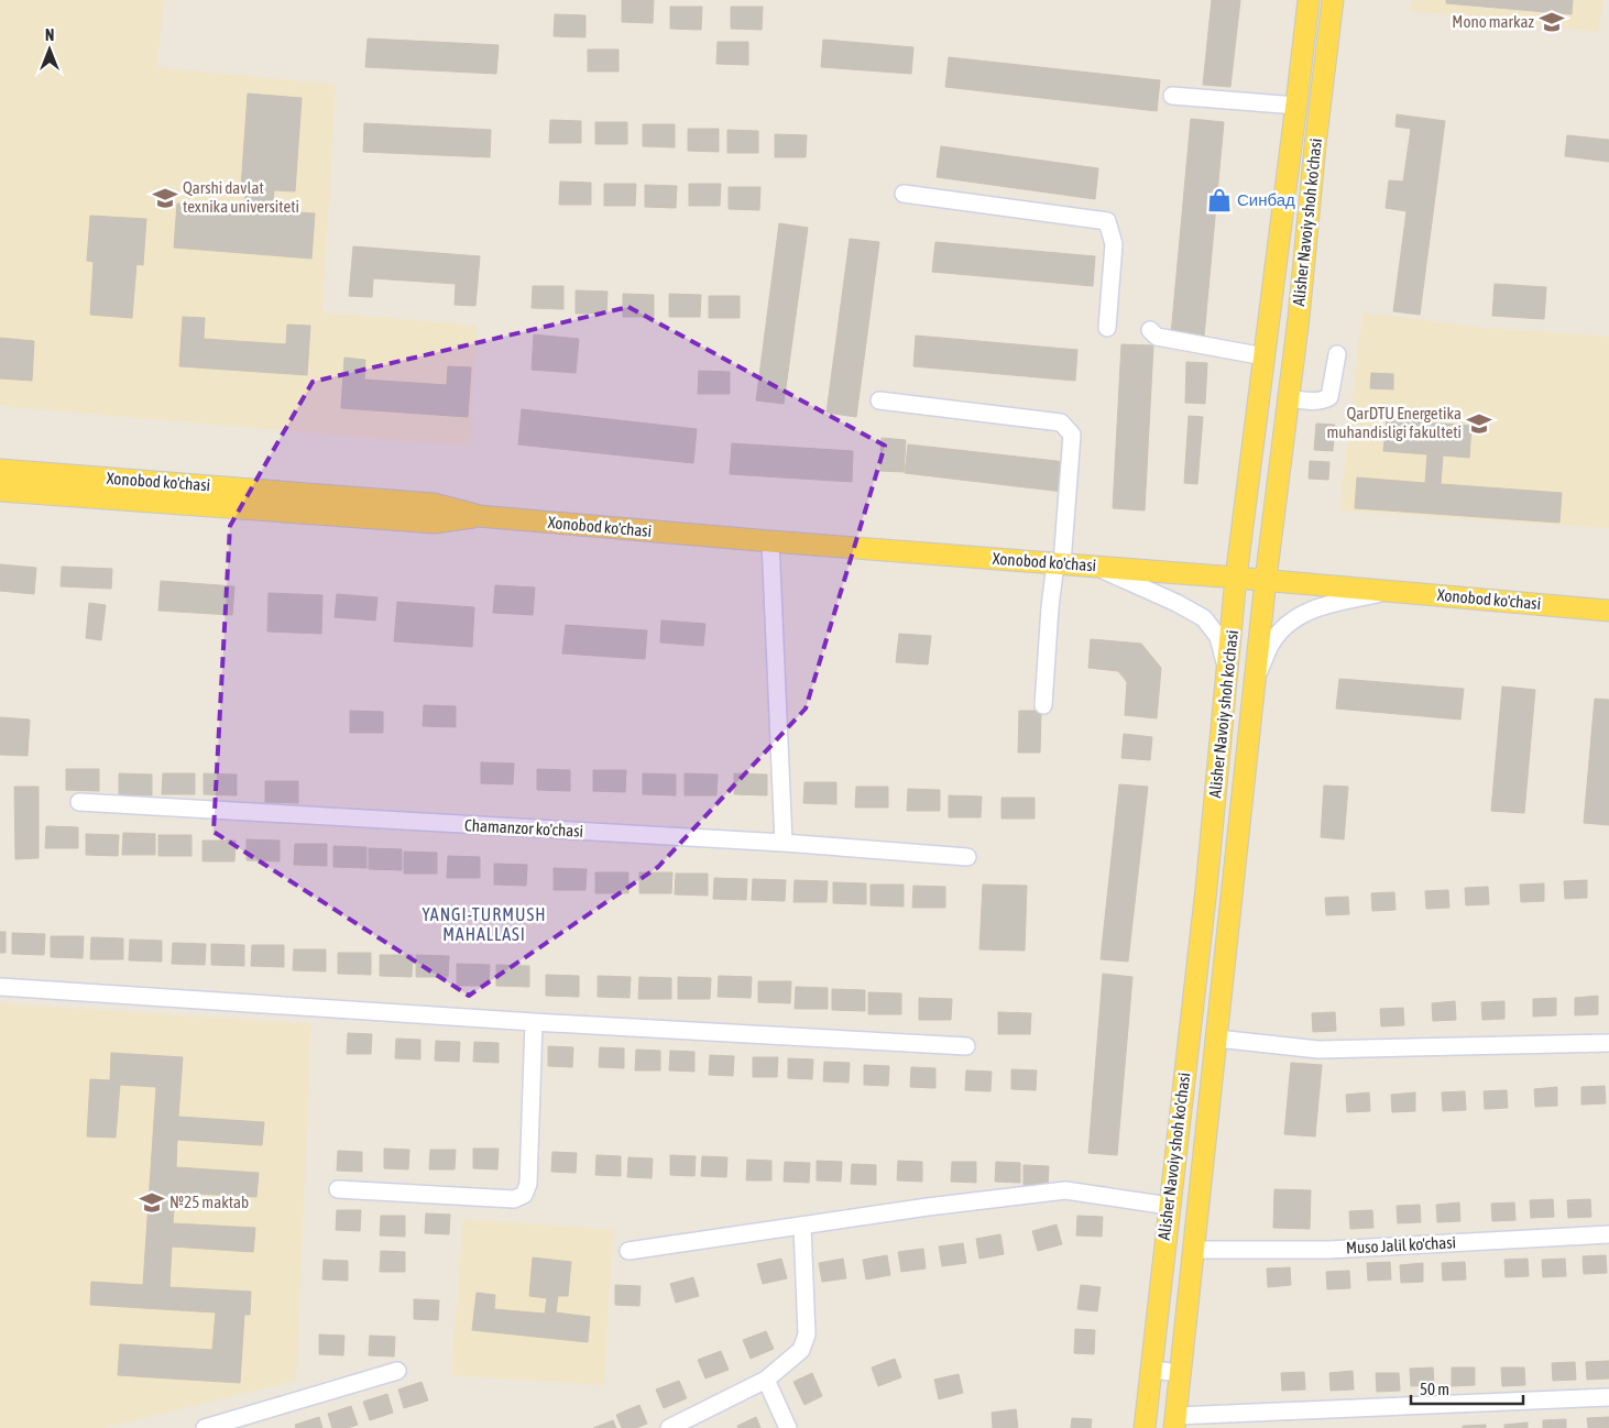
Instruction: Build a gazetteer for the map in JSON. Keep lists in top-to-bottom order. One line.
{"streets":{"main road":["Alisher Navoiy shoh ko'chasi","Xonobod ko'chasi"],"street":["Chamanzor ko'chasi","Muso Jalil ko'chasi"]},"crossings":[["Alisher Navoiy shoh ko'chasi","Xonobod ko'chasi"],["Alisher Navoiy shoh ko'chasi","Muso Jalil ko'chasi"]],"districts":["YANGI-TURMUSH MAHALLASI"],"places":{"school or university":["Mono markaz","Qarshi davlat texnika universiteti","QarDTU Energetika muhandisligi fakulteti","№25 maktab"],"shop":["Синбад"]},"scale_bar":"50 m","north":"top"}
